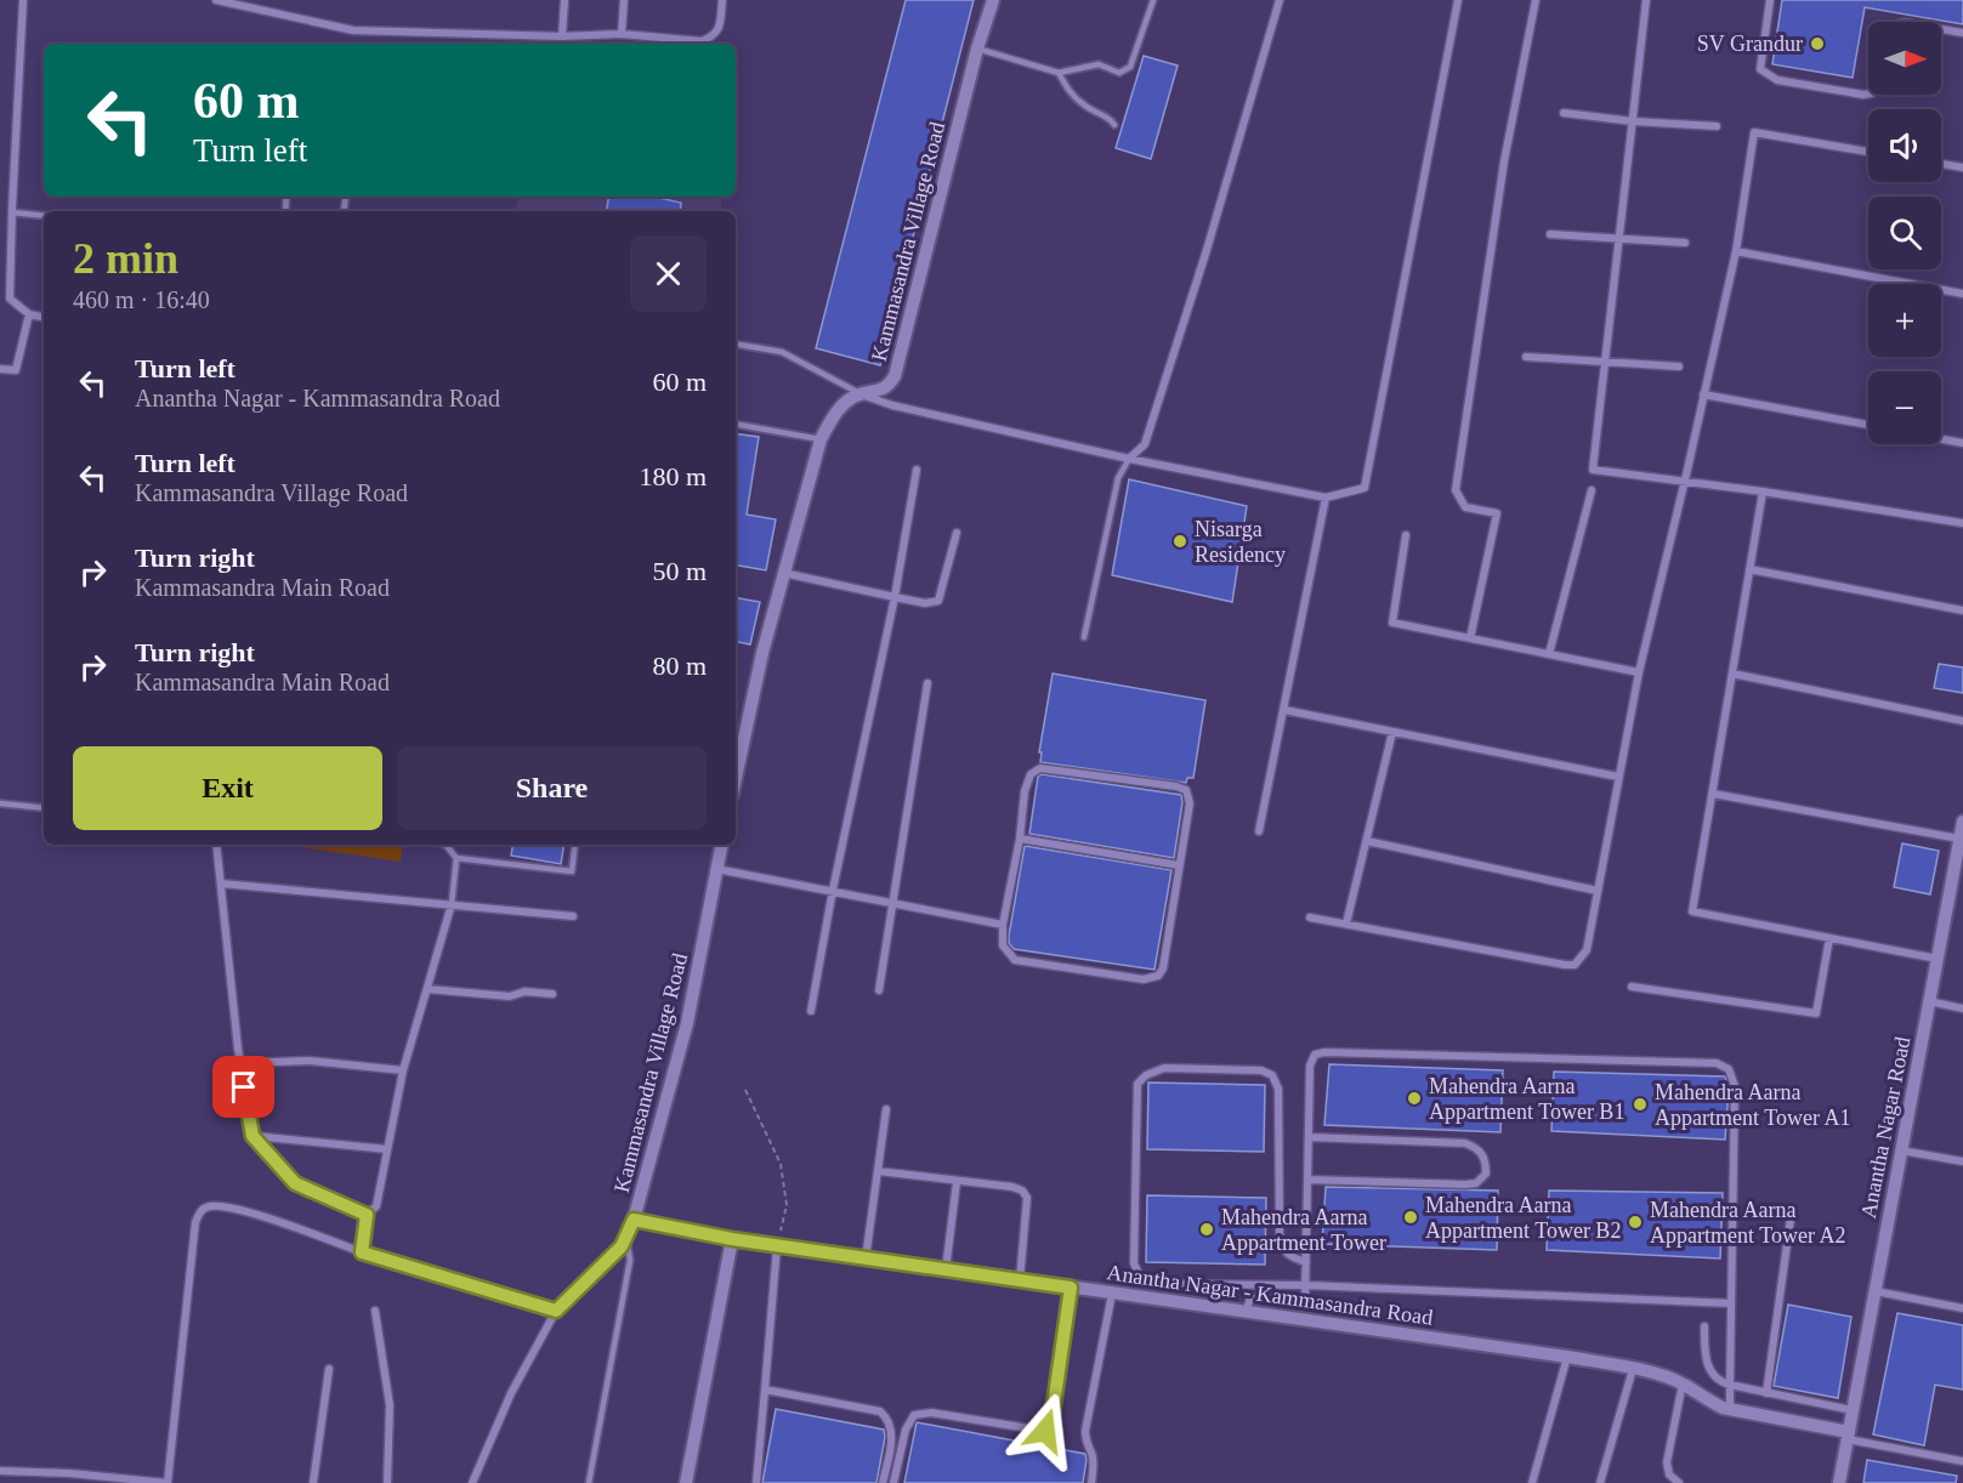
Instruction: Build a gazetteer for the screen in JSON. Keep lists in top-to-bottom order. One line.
{"streets":{"street":["Kammasandra Village Road","Anantha Nagar Road","Anantha Nagar - Kammasandra Road"]},"crossings":[["Kammasandra Village Road","Anantha Nagar - Kammasandra Road"],["Anantha Nagar Road","Anantha Nagar - Kammasandra Road"]],"places":["SV Grandur","Nisarga Residency","Mahendra Aarna Appartment Tower B1","Mahendra Aarna Appartment Tower A1","Mahendra Aarna Appartment Tower B2","Mahendra Aarna Appartment Tower A2","Mahendra Aarna Appartment Tower"],"north":"right","page":{"map_buttons":["+","−"],"turn":["60 m","Turn left"],"heading":["2 min","460 m · 16:40"],"list":[{"name":"Turn left","note":"Anantha Nagar - Kammasandra Road","value":"60 m"},{"name":"Turn left","note":"Kammasandra Village Road","value":"180 m"},{"name":"Turn right","note":"Kammasandra Main Road","value":"50 m"},{"name":"Turn right","note":"Kammasandra Main Road","value":"80 m"}],"buttons":["Exit","Share"]}}
